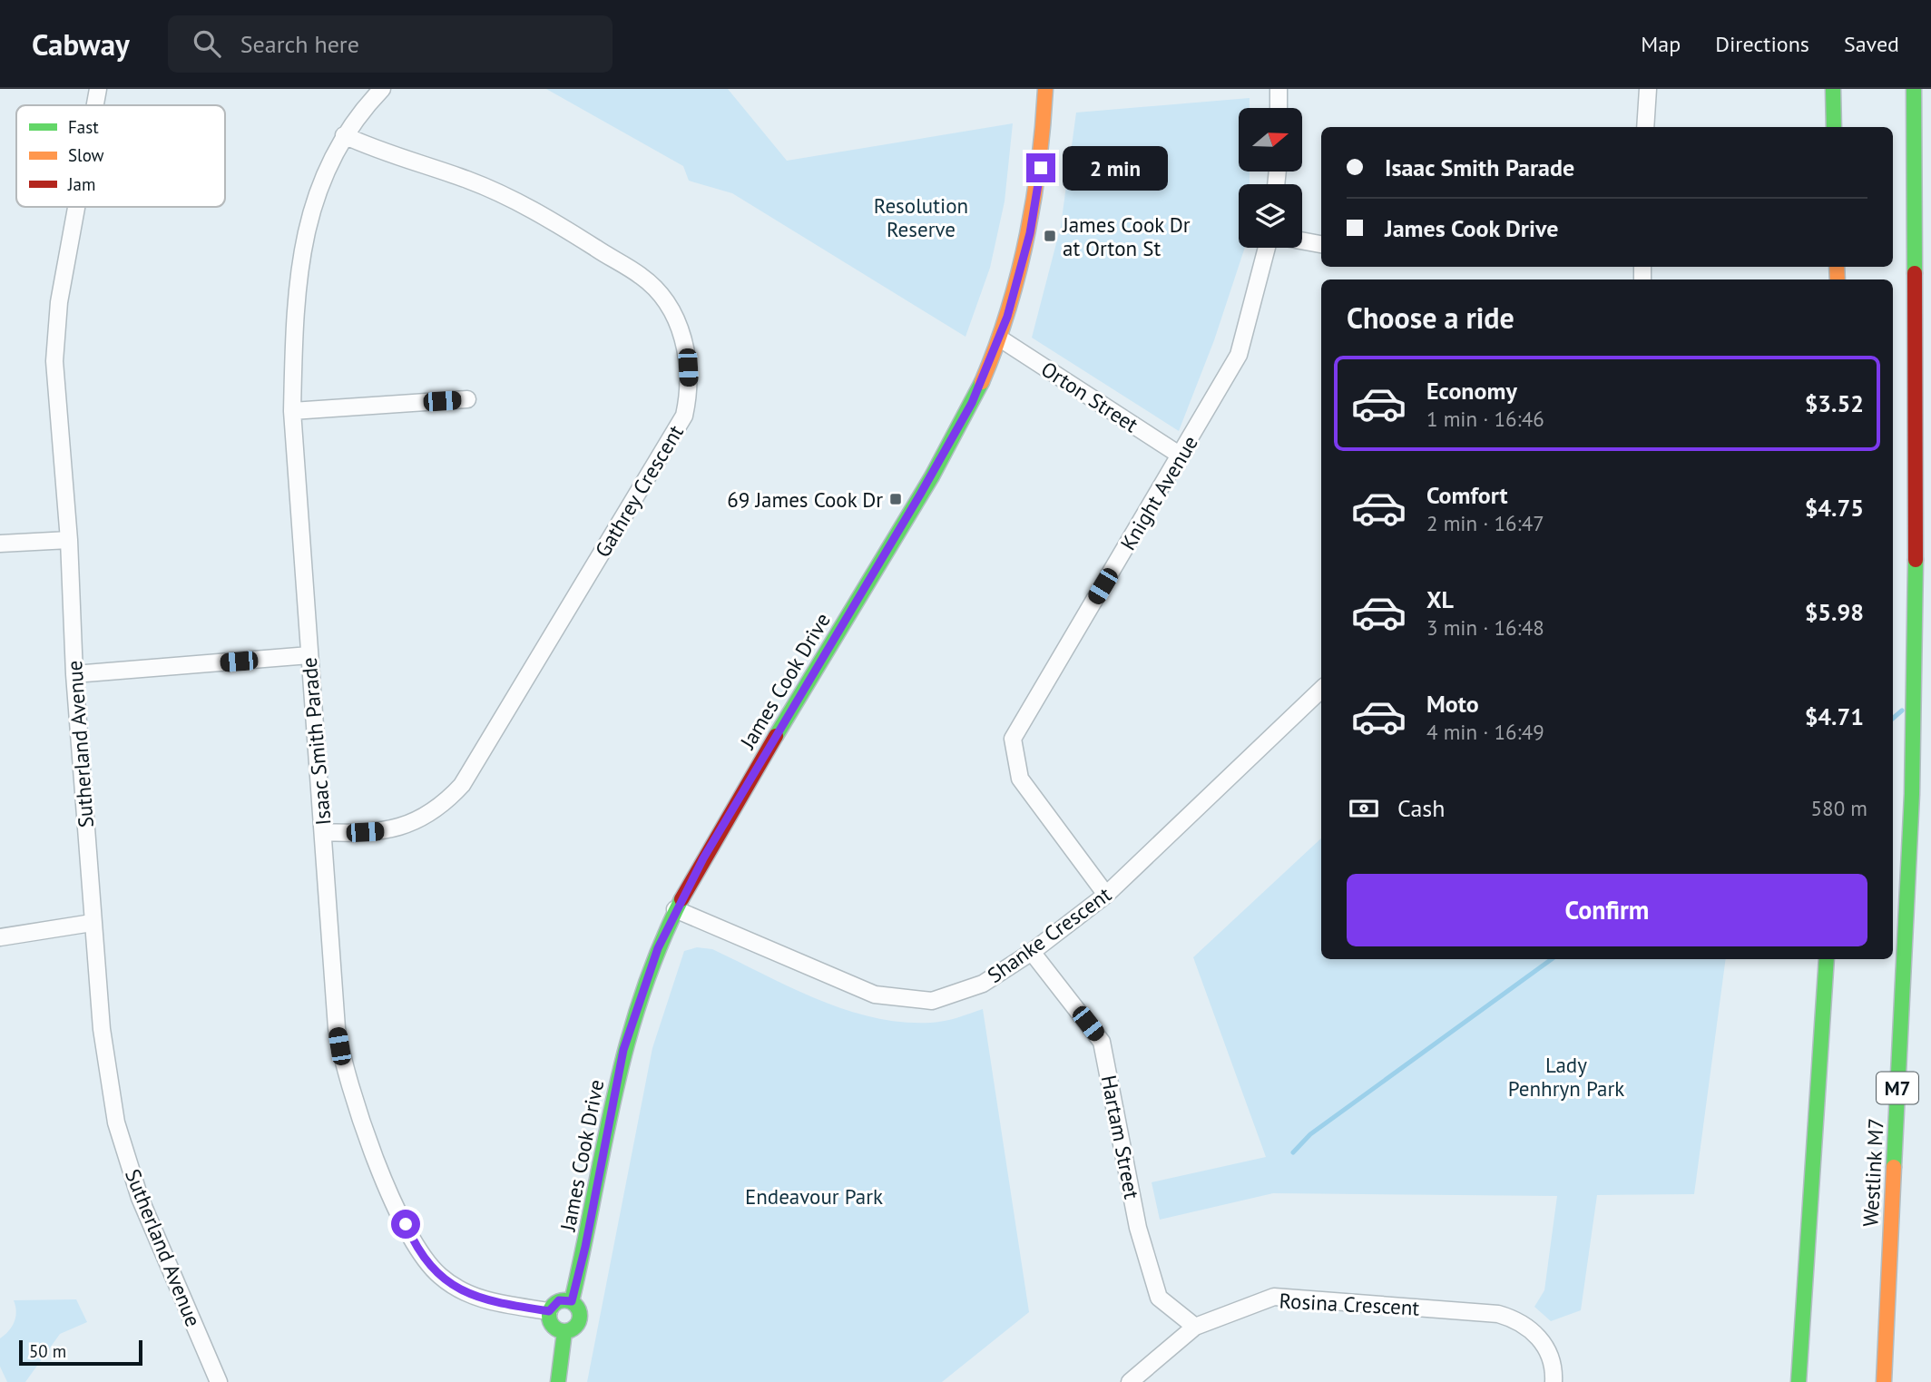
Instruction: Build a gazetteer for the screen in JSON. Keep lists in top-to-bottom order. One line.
{"streets":{"main road":["James Cook Drive","M7","Westlink M7"],"street":["Orton Street","Gathrey Crescent","Knight Avenue","Isaac Smith Parade","Sutherland Avenue","Shanke Crescent","Hartam Street","Rosina Crescent"]},"crossings":[["Orton Street","Knight Avenue"],["Orton Street","James Cook Drive"],["Gathrey Crescent","Isaac Smith Parade"],["Knight Avenue","Shanke Crescent"],["James Cook Drive","Isaac Smith Parade"],["James Cook Drive","Shanke Crescent"],["Shanke Crescent","Hartam Street"],["Hartam Street","Rosina Crescent"]],"parks":["Resolution Reserve","Lady Penhryn Park","Endeavour Park"],"places":{"transit":["James Cook Dr at Orton St","69 James Cook Dr"]},"legend":["Fast","Slow","Jam"],"scale_bar":"50 m","north":"right","page":{"header":"Cabway","search":"Search here","nav":["Map","Directions","Saved"],"banner":["Isaac Smith Parade","James Cook Drive"],"bubble":"2 min","heading":"Choose a ride","list":[{"name":"Economy","note":"1 min · 16:46","value":"$3.52"},{"name":"Comfort","note":"2 min · 16:47","value":"$4.75"},{"name":"XL","note":"3 min · 16:48","value":"$5.98"},{"name":"Moto","note":"4 min · 16:49","value":"$4.71"}],"pay":["Cash","580 m"],"buttons":"Confirm","scale":"50 m"}}
